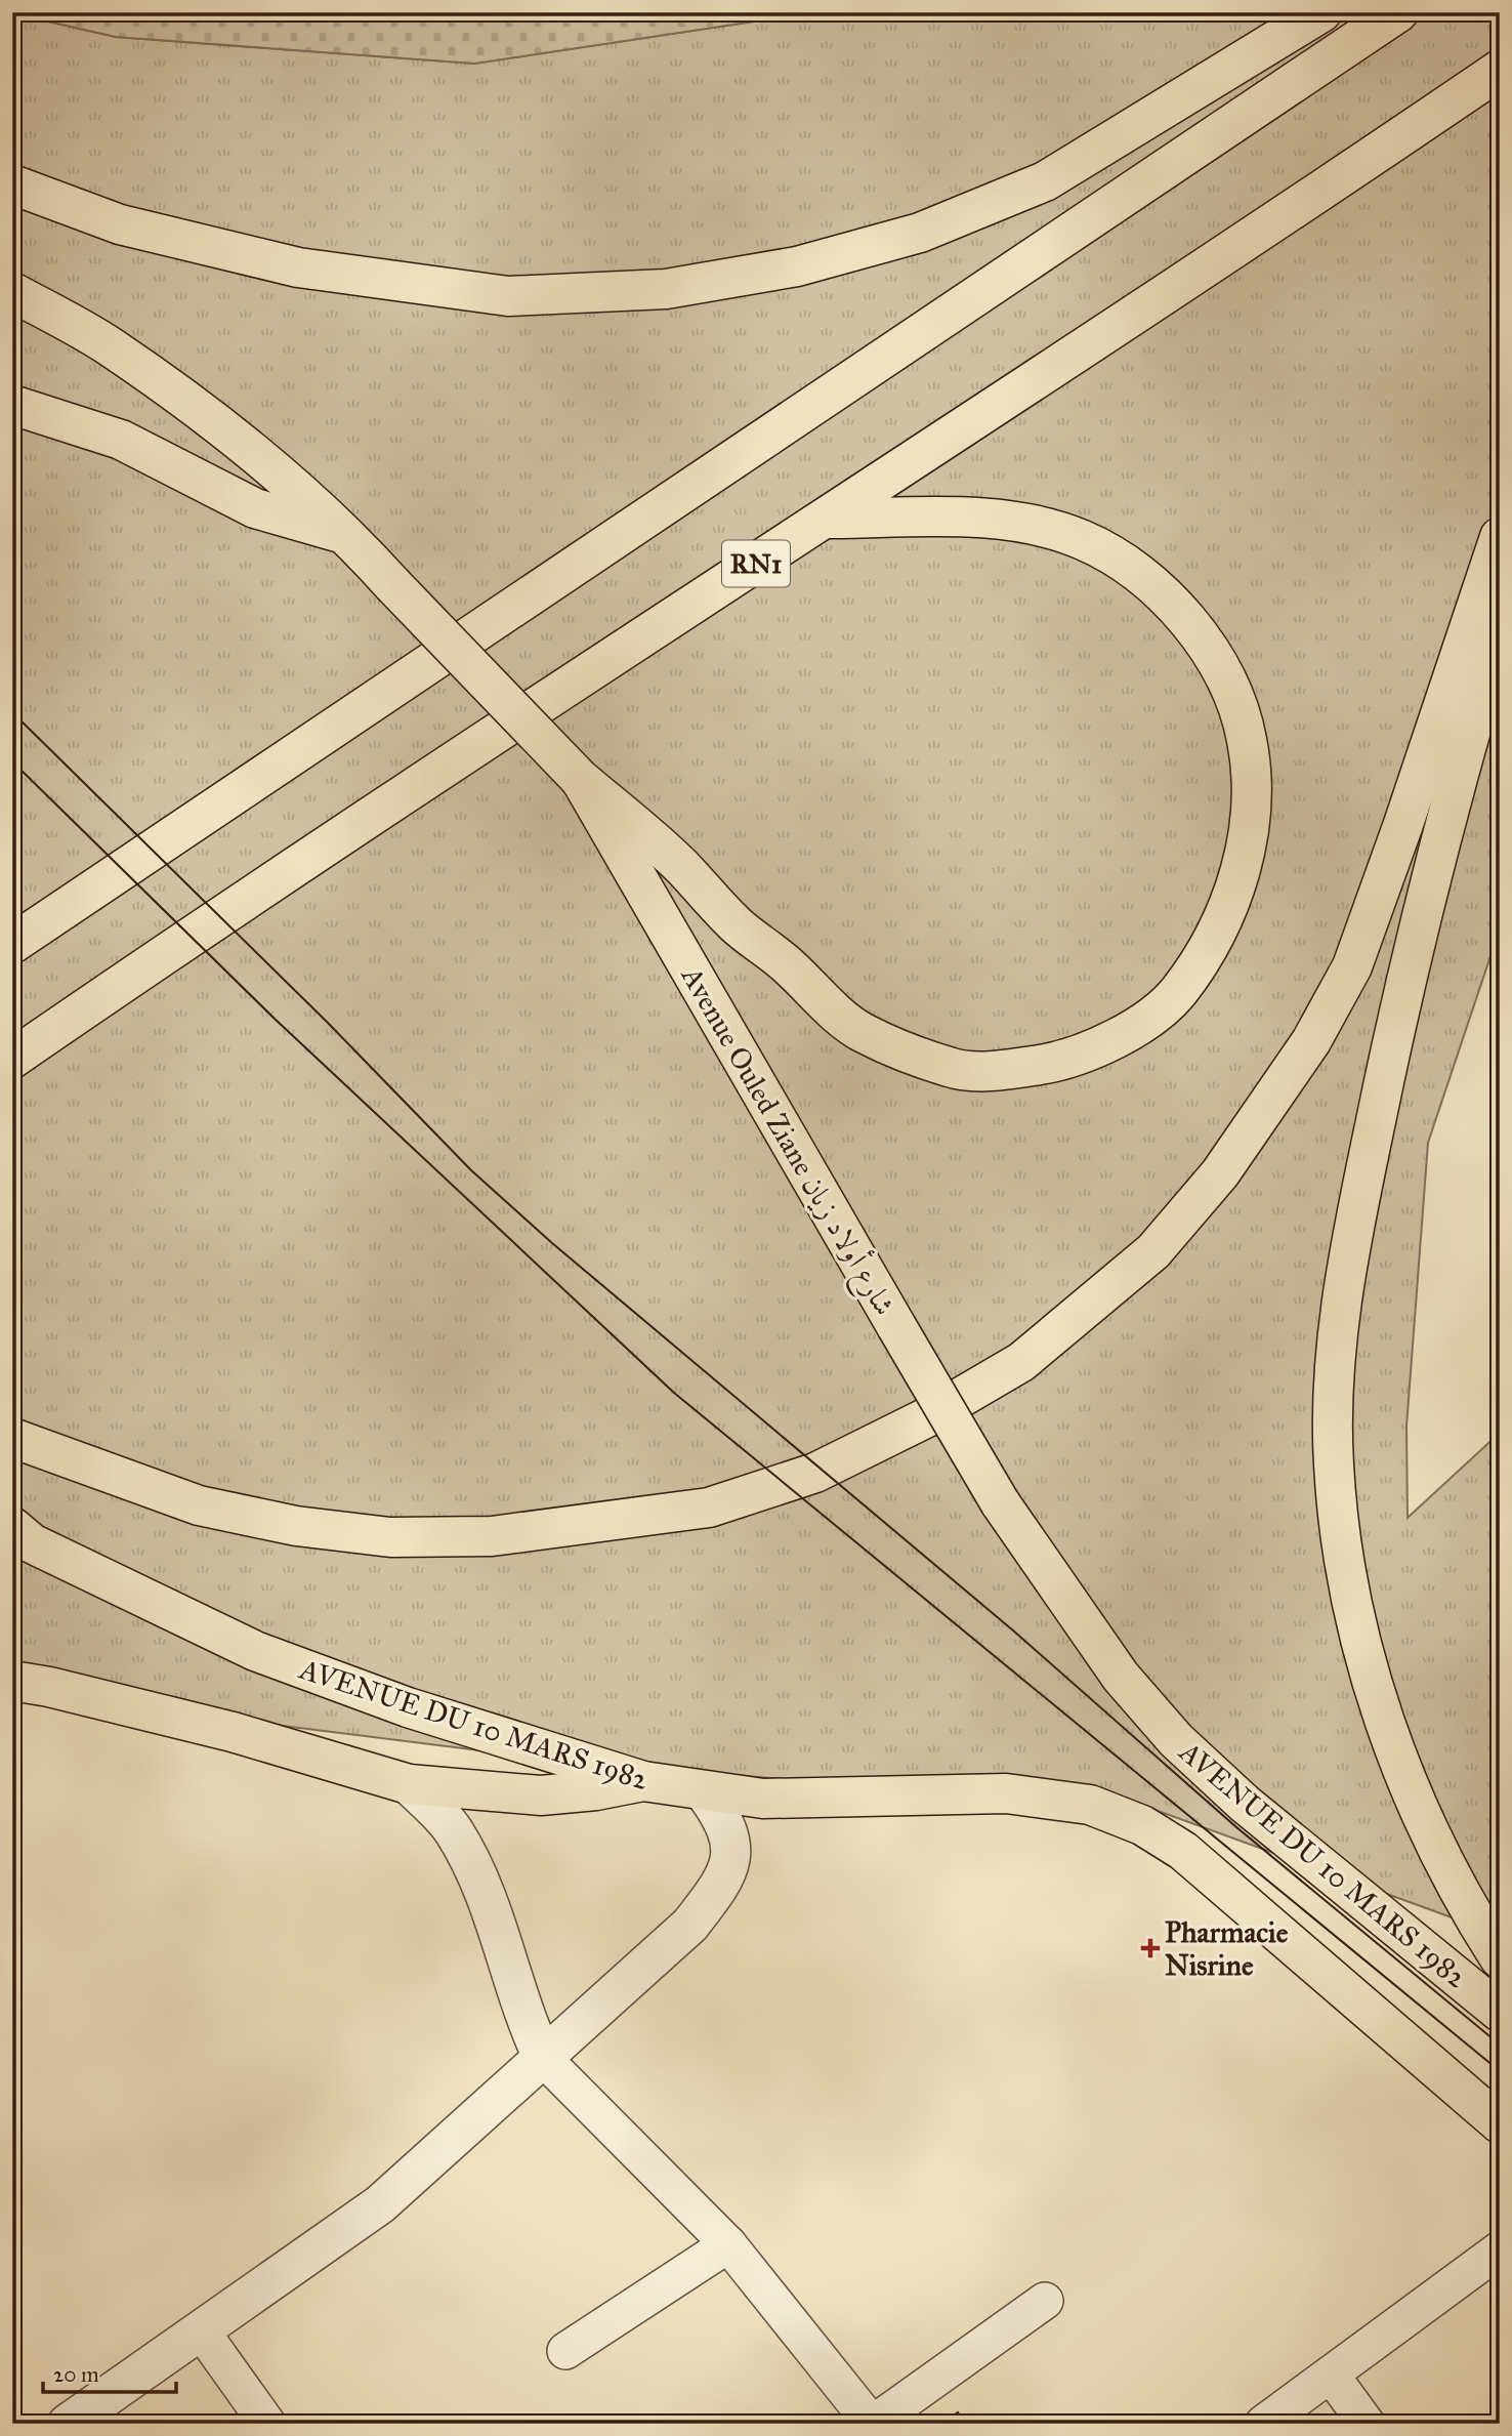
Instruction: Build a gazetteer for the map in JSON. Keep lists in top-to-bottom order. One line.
{"streets":{"main road":["RN1","Avenue Ouled Ziane شارع أولاد زيان","AVENUE DU 10 MARS 1982"]},"crossings":[["Avenue Ouled Ziane شارع أولاد زيان","AVENUE DU 10 MARS 1982"]],"places":{"health":["Pharmacie Nisrine"]},"scale_bar":"20 m"}
